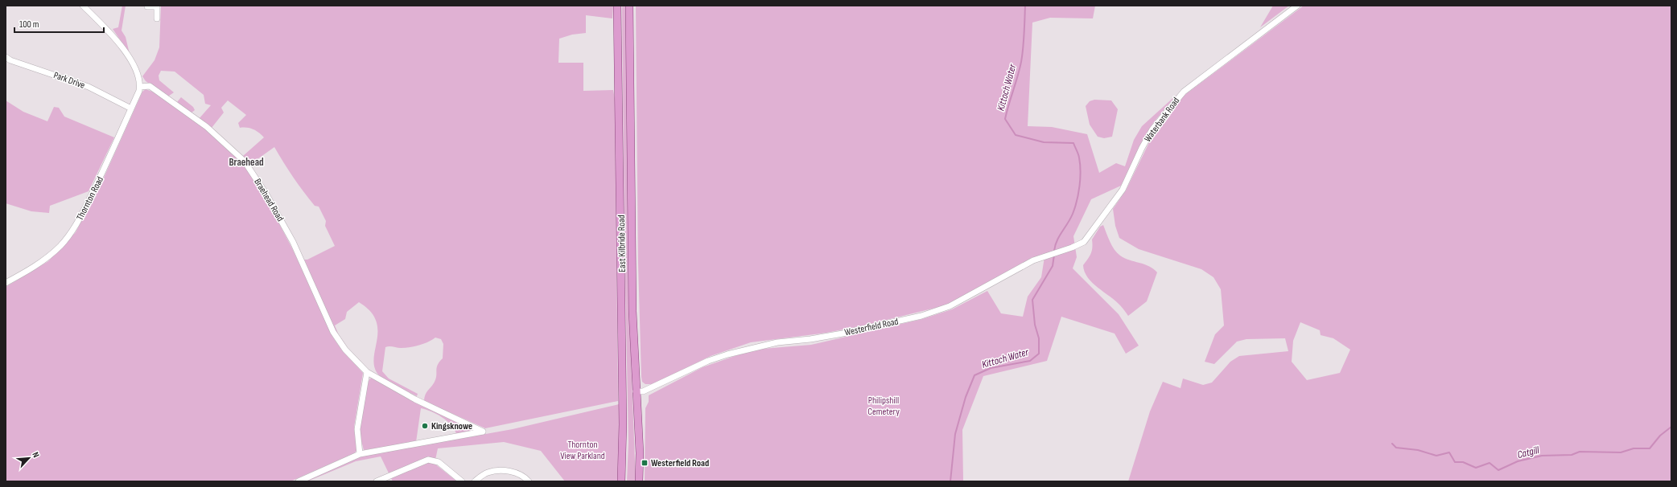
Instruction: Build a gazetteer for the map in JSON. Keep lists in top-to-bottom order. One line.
{"streets":{"main road":["East Kilbride Road"],"street":["Park Drive","Waterbank Road","Thornton Road","Braehead Road","Westerfield Road"]},"crossings":[["Park Drive","Thornton Road"],["Waterbank Road","Westerfield Road"],["Thornton Road","Braehead Road"],["East Kilbride Road","Westerfield Road"]],"districts":["Braehead"],"water":["Kittoch Water","Catgill"],"parks":["Philipshill Cemetery","Thornton View Parkland"],"places":{"other":["Kingsknowe"],"transit":["Westerfield Road"]},"scale_bar":"100 m","north":"top right"}
